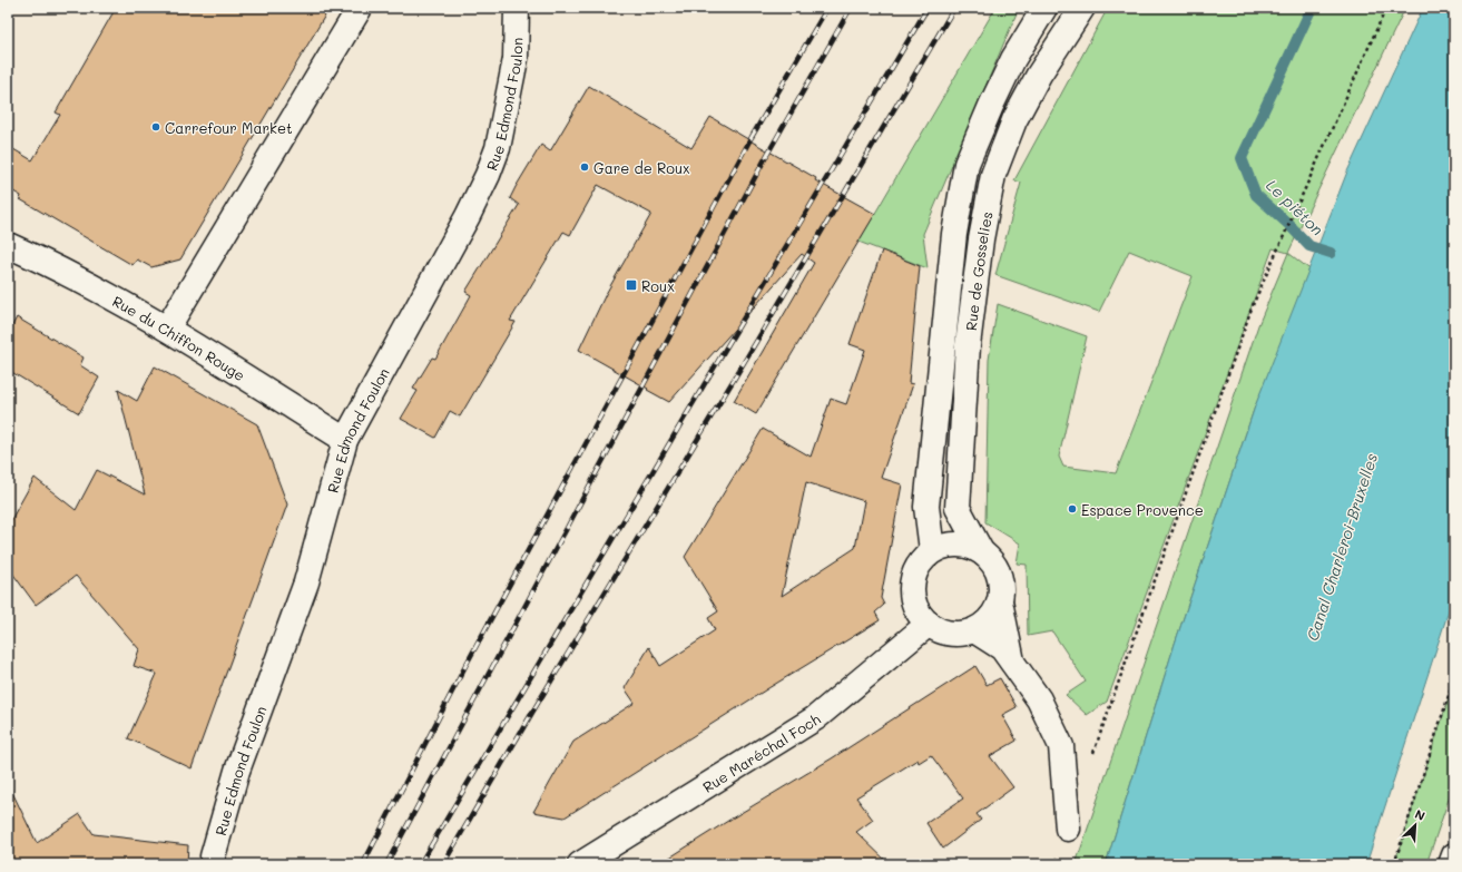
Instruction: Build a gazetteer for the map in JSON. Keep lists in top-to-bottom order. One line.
{"streets":{"street":["Rue Edmond Foulon","Rue de Gosselies","Rue du Chiffon Rouge","Rue Maréchal Foch"]},"crossings":[["Rue Edmond Foulon","Rue du Chiffon Rouge"],["Rue de Gosselies","Rue Maréchal Foch"]],"water":["Le piéton","Canal Charleroi-Bruxelles"],"places":{"other":["Carrefour Market","Gare de Roux","Espace Provence"],"transit":["Roux"]},"north":"top right"}
